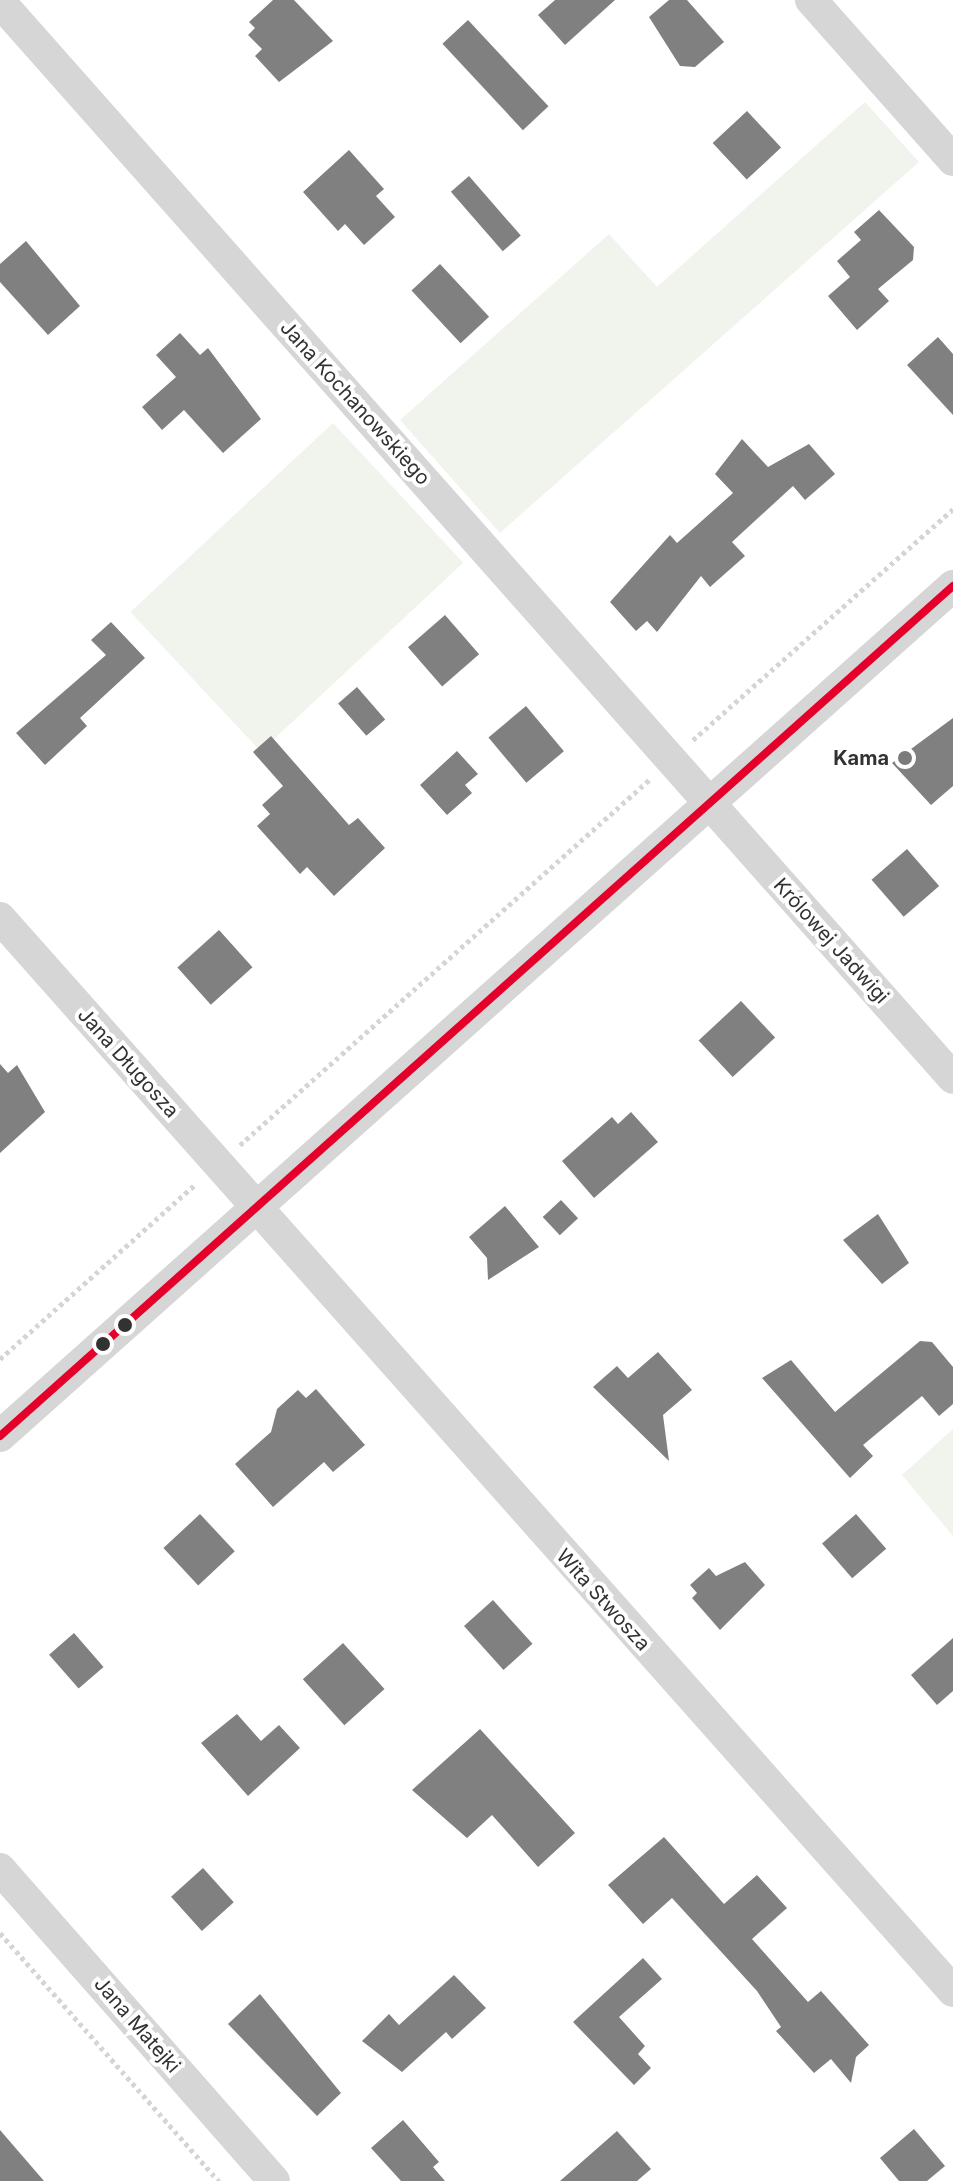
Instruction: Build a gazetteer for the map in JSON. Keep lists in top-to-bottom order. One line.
{"streets":{"street":["Jana Kochanowskiego","Królowej Jadwigi","Jana Długosza","Wita Stwosza","Jana Matejki"]},"crossings":[["Jana Kochanowskiego","Królowej Jadwigi"],["Jana Długosza","Wita Stwosza"]],"places":["Kama"]}
